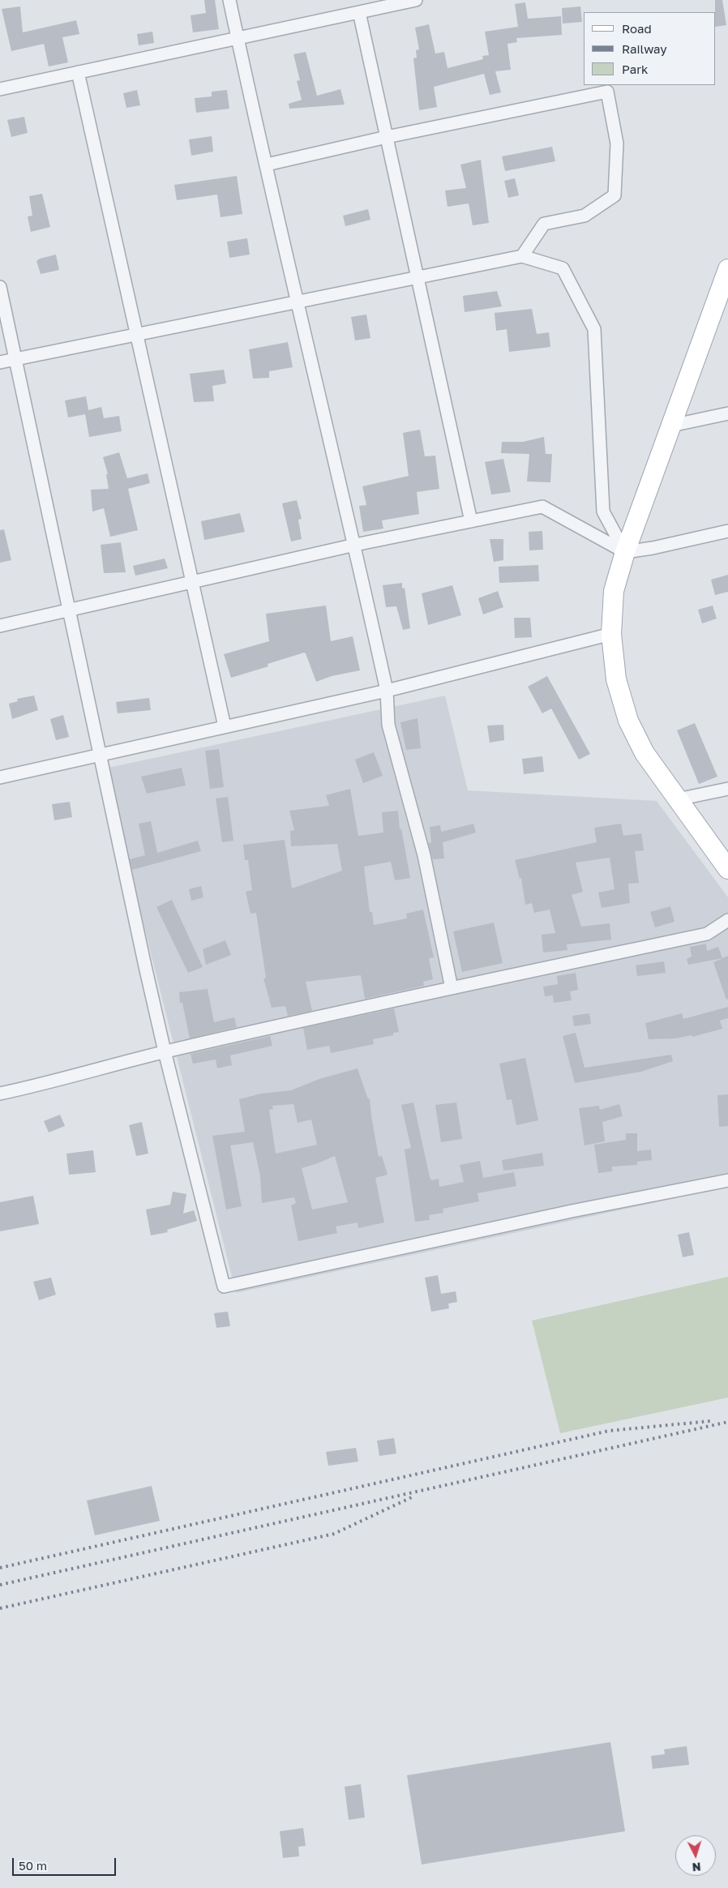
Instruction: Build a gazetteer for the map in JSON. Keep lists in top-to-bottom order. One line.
{"legend":["Road","Railway","Park"],"scale_bar":"50 m","north":"bottom"}
